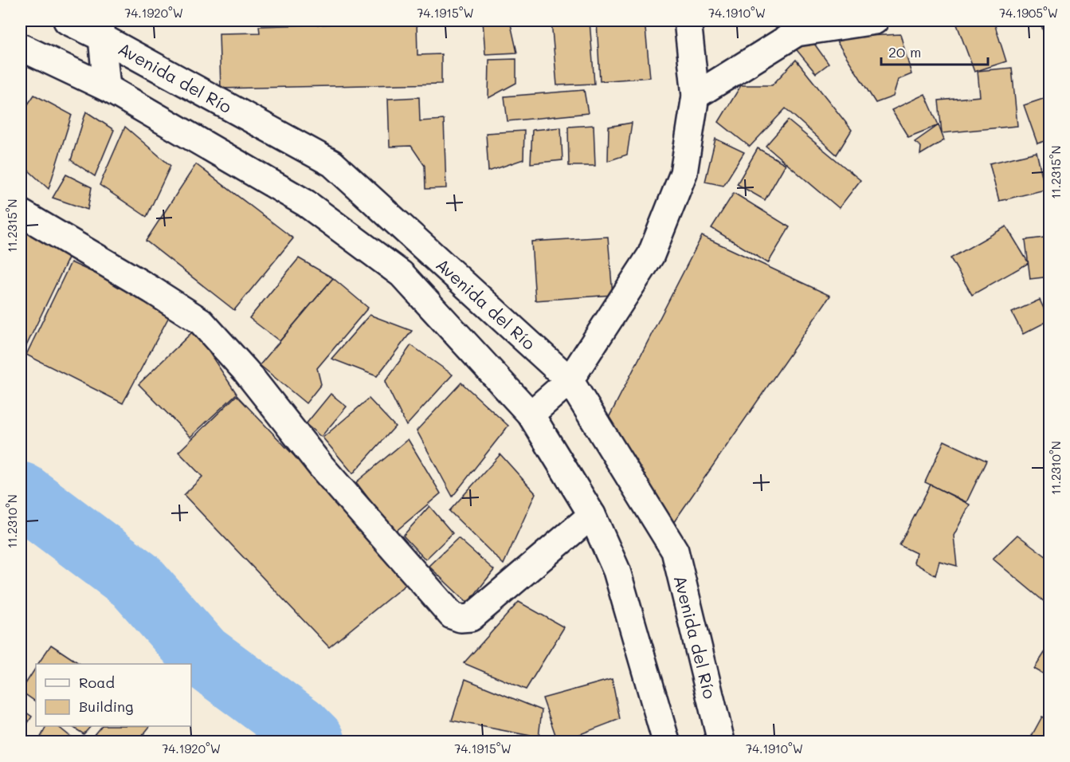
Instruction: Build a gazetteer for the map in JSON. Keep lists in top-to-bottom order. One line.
{"streets":{"main road":["Avenida del Río"]},"legend":["Road","Building"],"scale_bar":"20 m","coordinates":["74.1920°W","74.1915°W","74.1910°W","74.1905°W","11.2315°N","11.2310°N"]}
